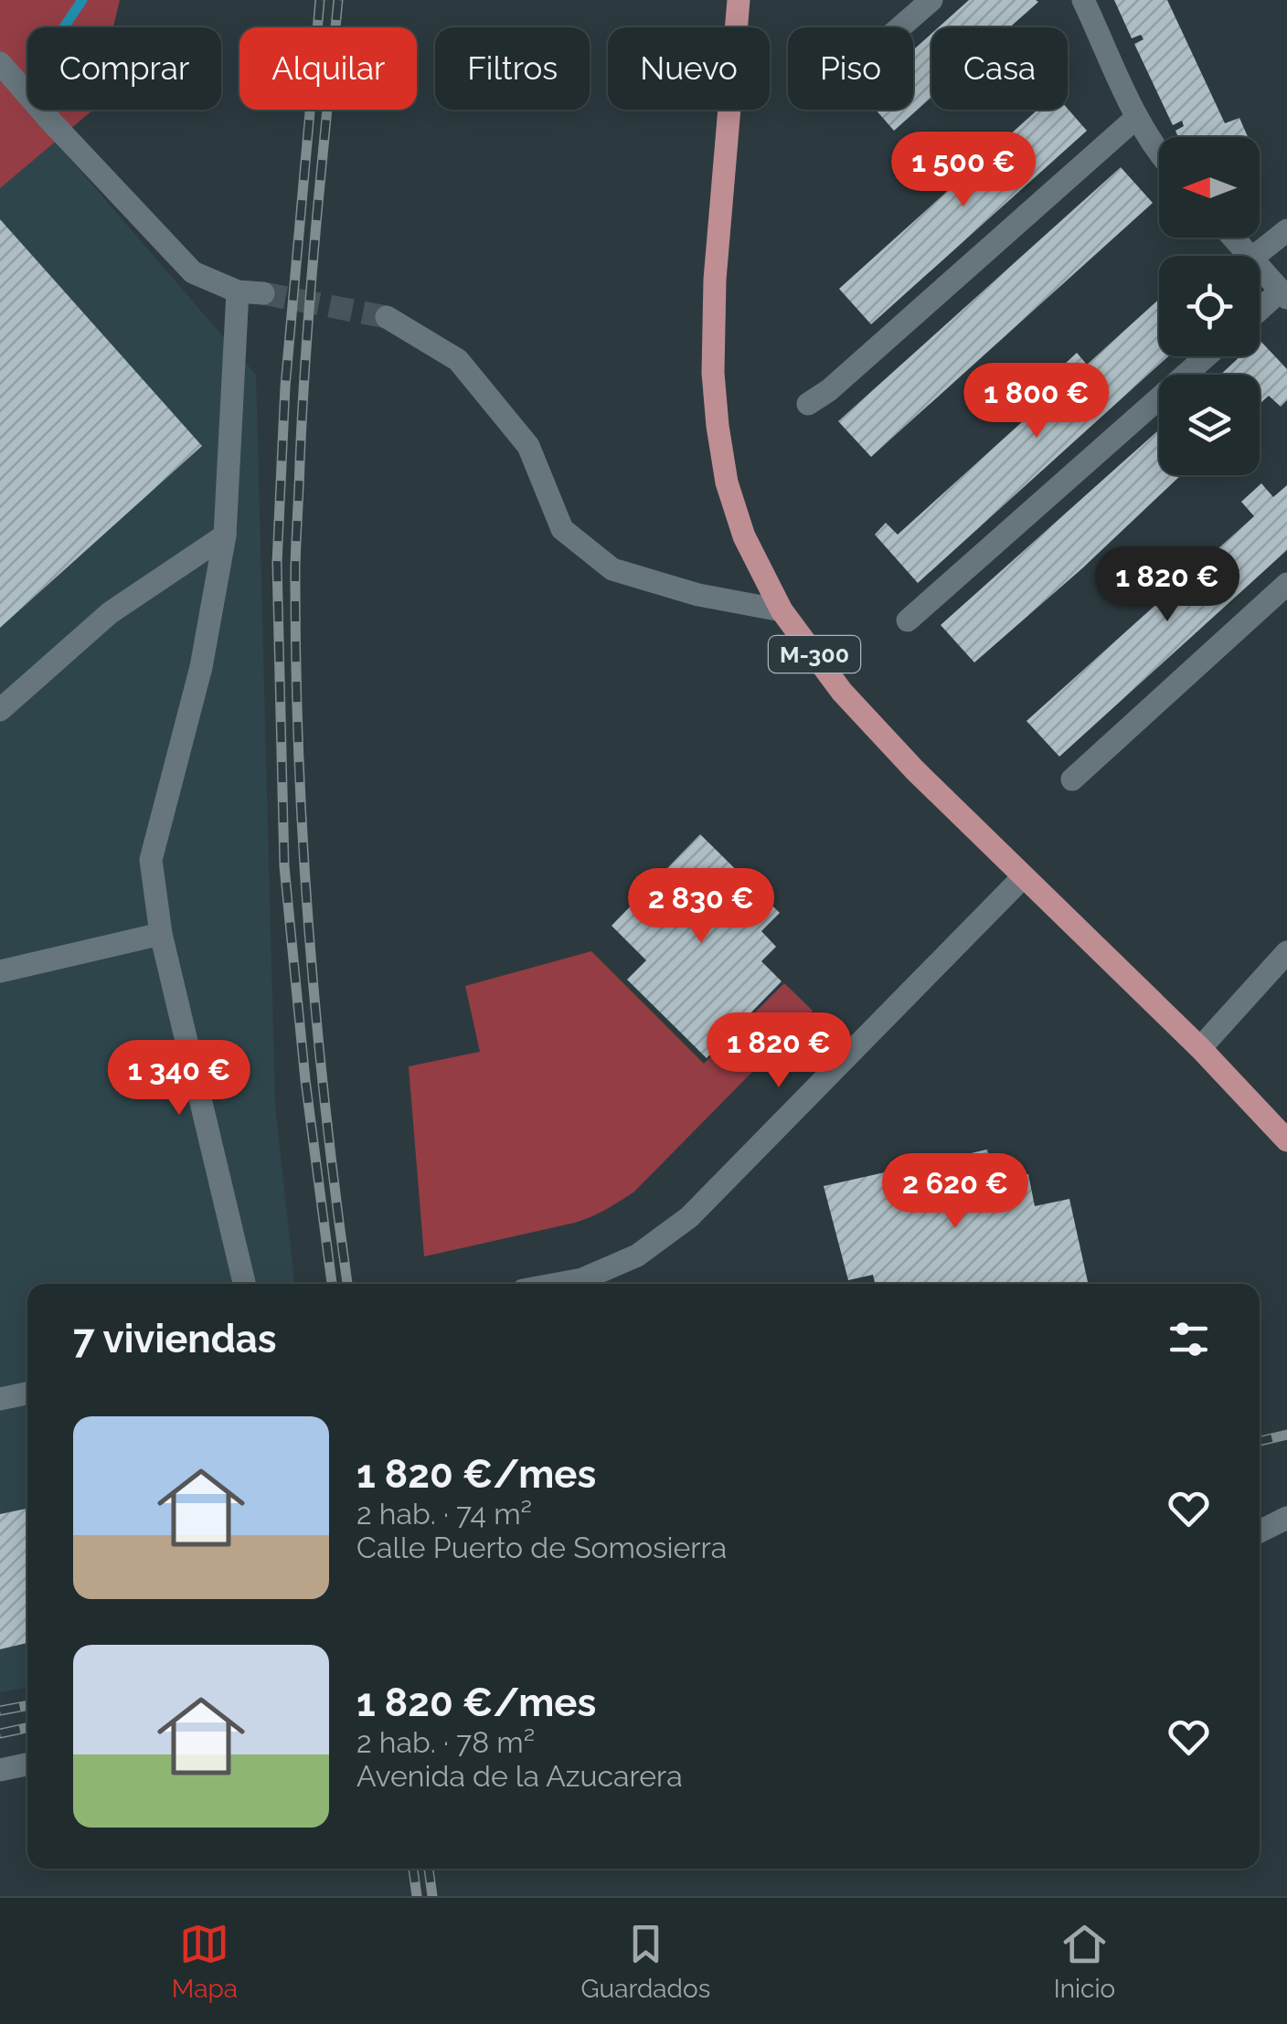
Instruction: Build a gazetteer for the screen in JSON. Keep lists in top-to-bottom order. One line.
{"streets":{"main road":["M-300"]},"north":"left","page":{"chip":["Comprar","Alquilar","Filtros","Nuevo","Piso","Casa"],"price":["1 500 €","1 800 €","1 820 €","2 830 €","1 820 €","1 340 €","2 620 €"],"heading":"7 viviendas","list":[{"name":"1 820 €/mes","note":"2 hab. · 74 m² · Calle Puerto de Somosierra"},{"name":"1 820 €/mes","note":"2 hab. · 78 m² · Avenida de la Azucarera"}],"tabs":["Mapa","Guardados","Inicio"]}}
